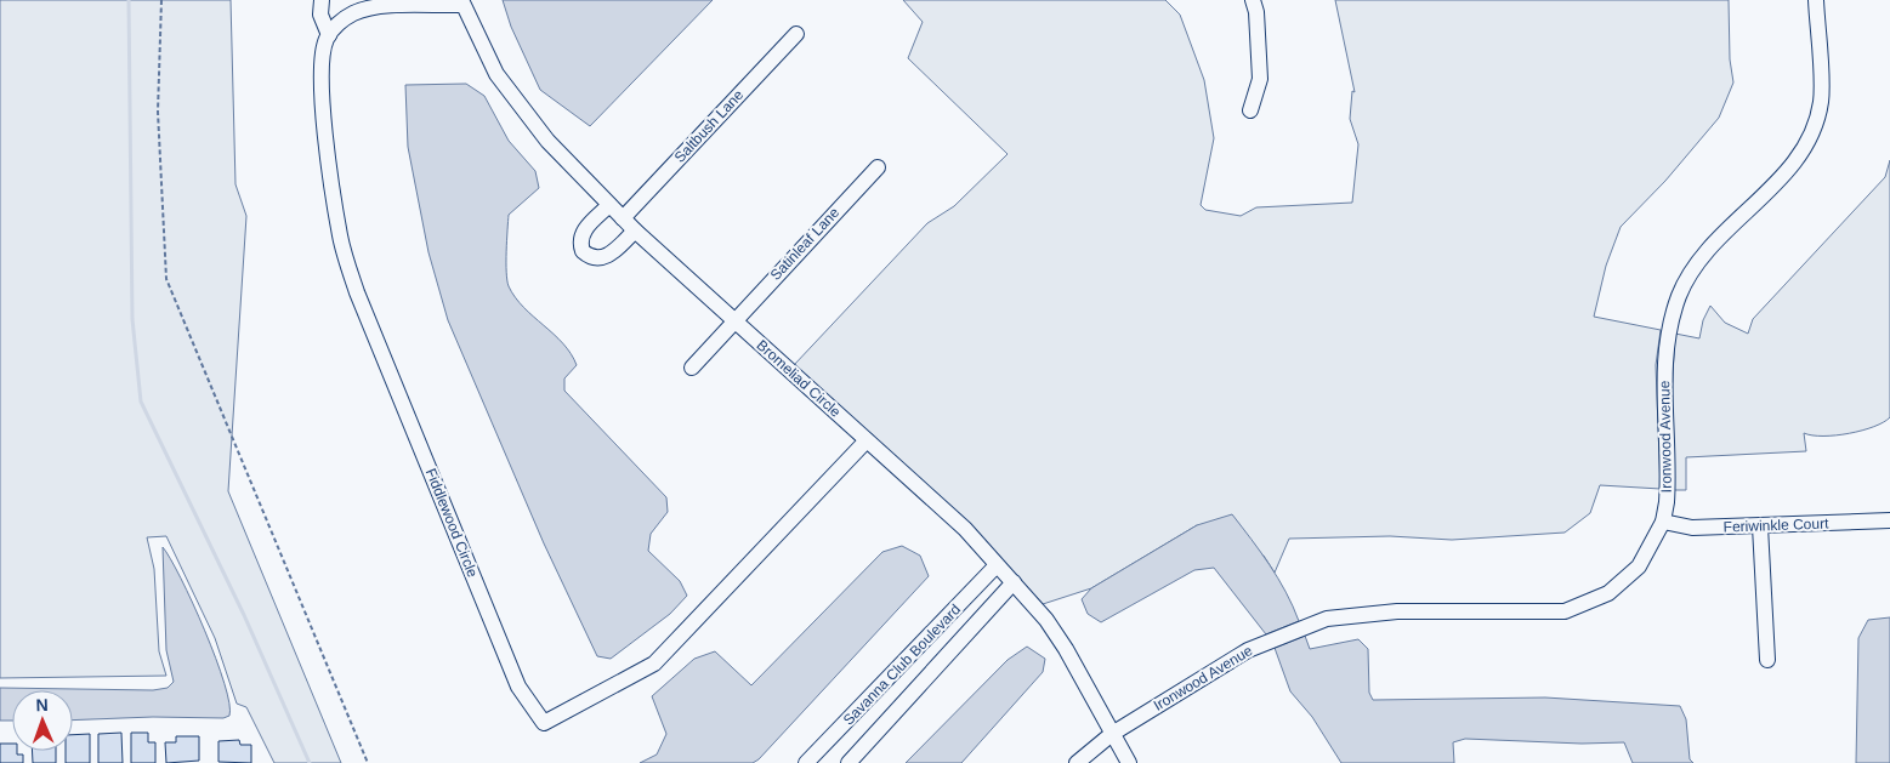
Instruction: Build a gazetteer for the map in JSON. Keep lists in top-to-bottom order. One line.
{"streets":{"street":["Saltbush Lane","Satinleaf Lane","Bromeliad Circle","Ironwood Avenue","Fiddlewood Circle","Feriwinkle Court","Savanna Club Boulevard"]},"crossings":[["Saltbush Lane","Bromeliad Circle"],["Satinleaf Lane","Bromeliad Circle"],["Bromeliad Circle","Ironwood Avenue"],["Bromeliad Circle","Fiddlewood Circle"],["Bromeliad Circle","Savanna Club Boulevard"],["Ironwood Avenue","Feriwinkle Court"]],"north":"top"}
